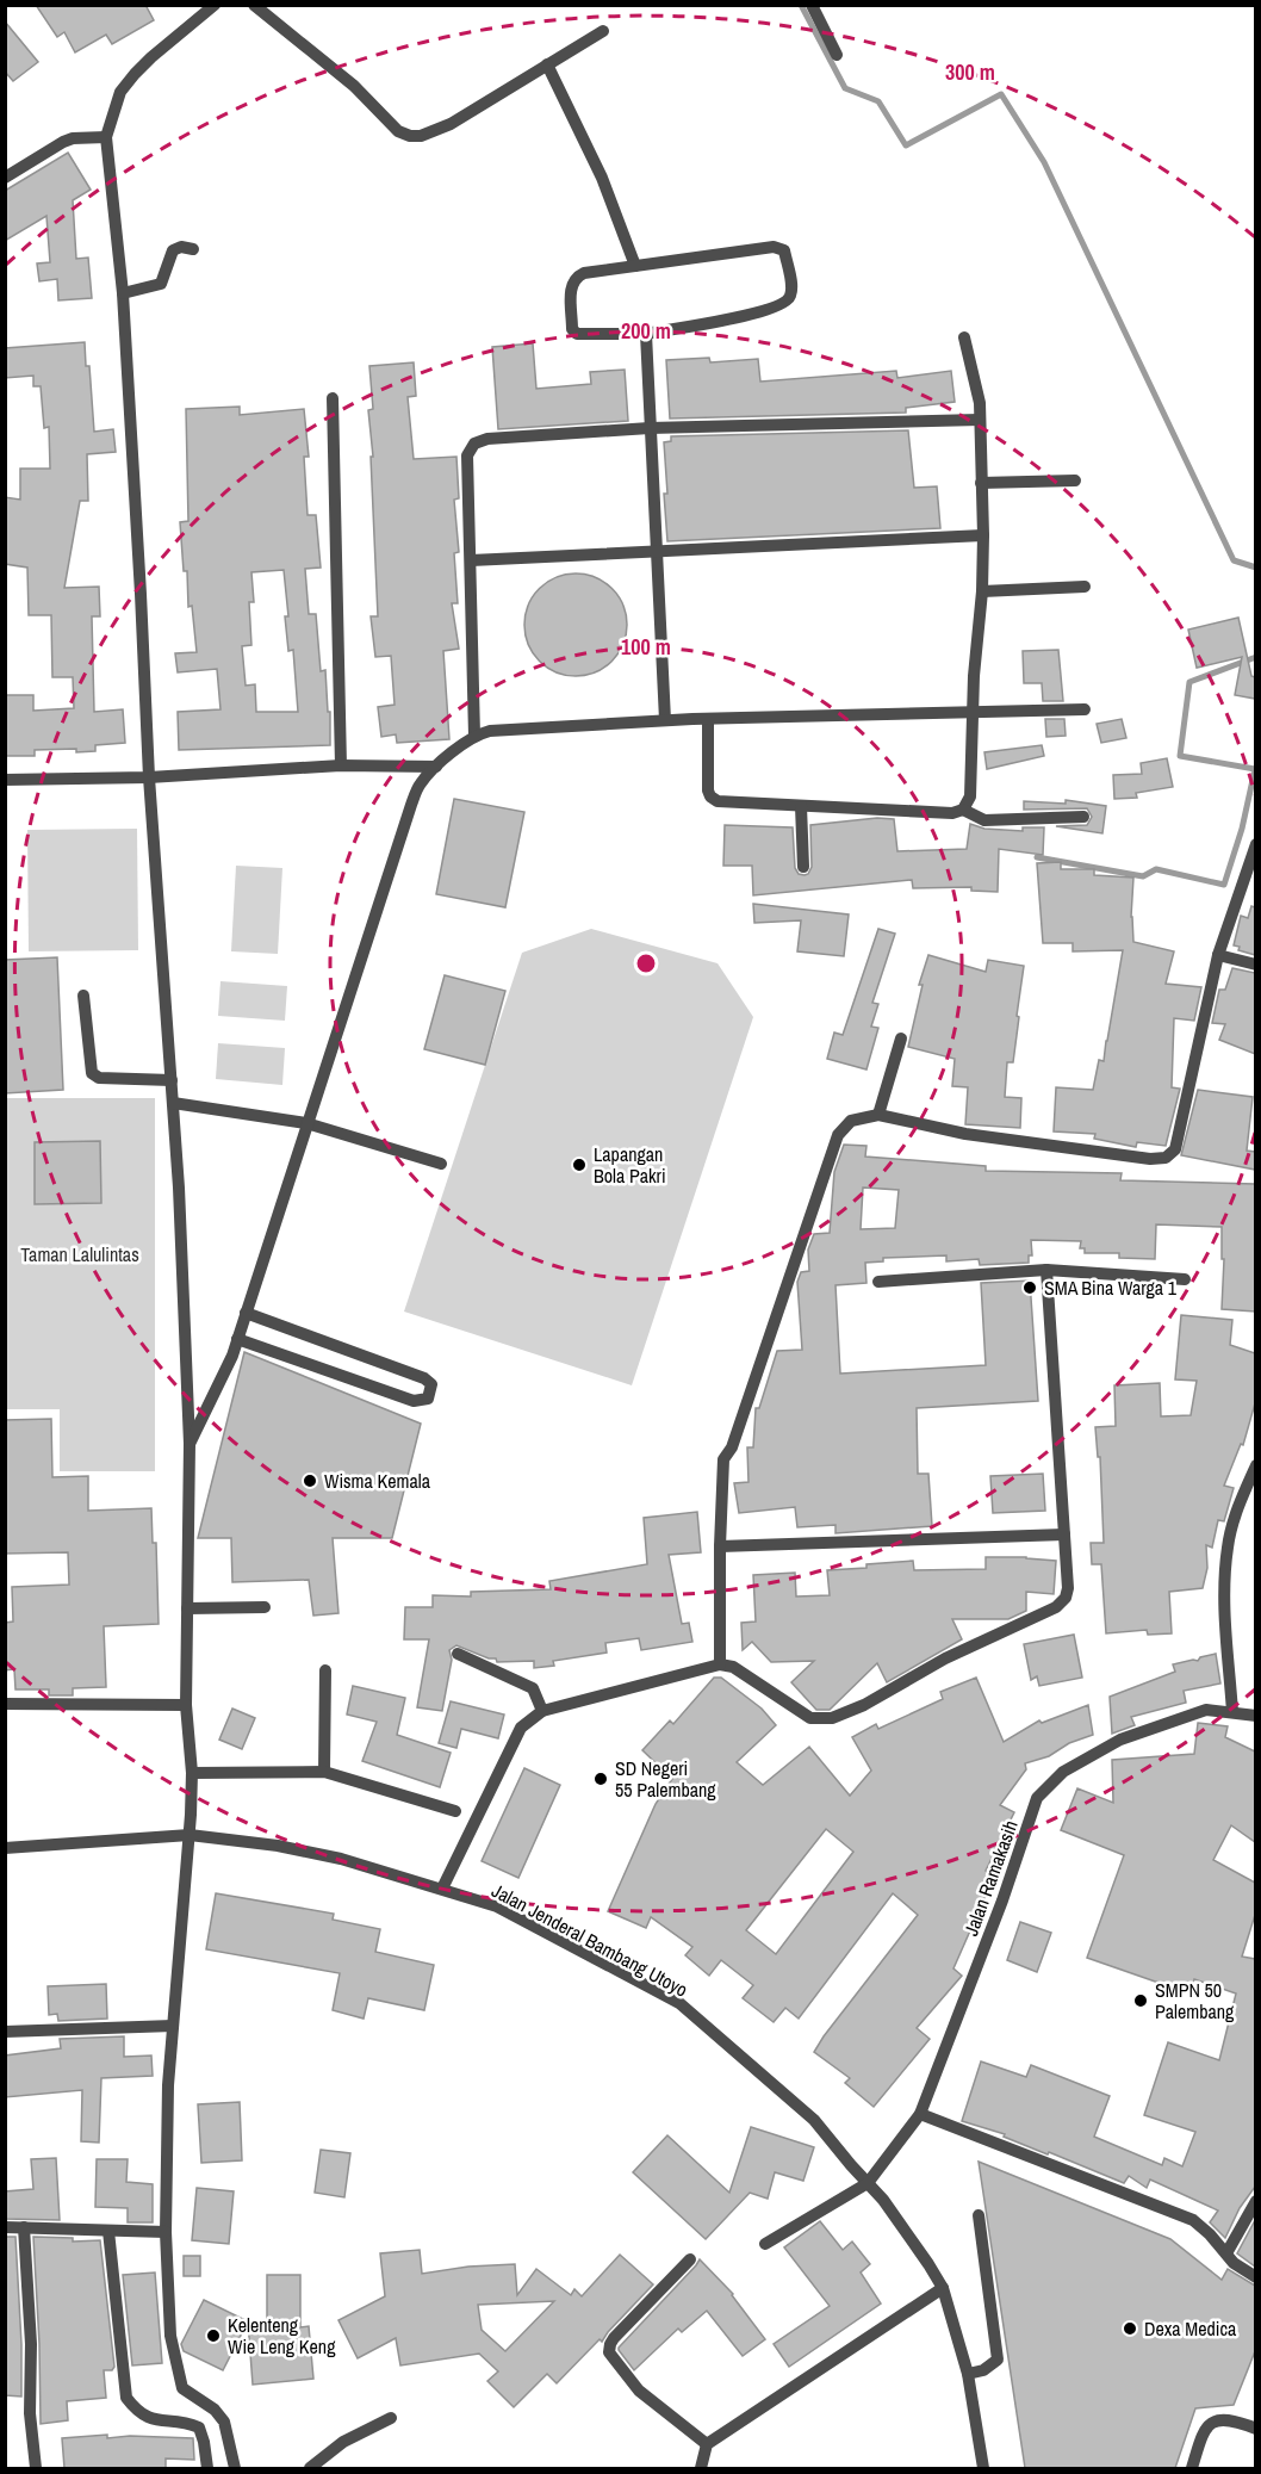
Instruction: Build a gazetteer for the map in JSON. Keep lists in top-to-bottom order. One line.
{"streets":{"street":["Jalan Ramakasih","Jalan Jenderal Bambang Utoyo"]},"crossings":[["Jalan Ramakasih","Jalan Jenderal Bambang Utoyo"]],"parks":["Taman Lalulintas"],"places":["Lapangan Bola Pakri","SMA Bina Warga 1","Wisma Kemala","SD Negeri 55 Palembang","SMPN 50 Palembang","Dexa Medica","Kelenteng Wie Leng Keng"],"rings":["300 m","200 m","100 m"]}
